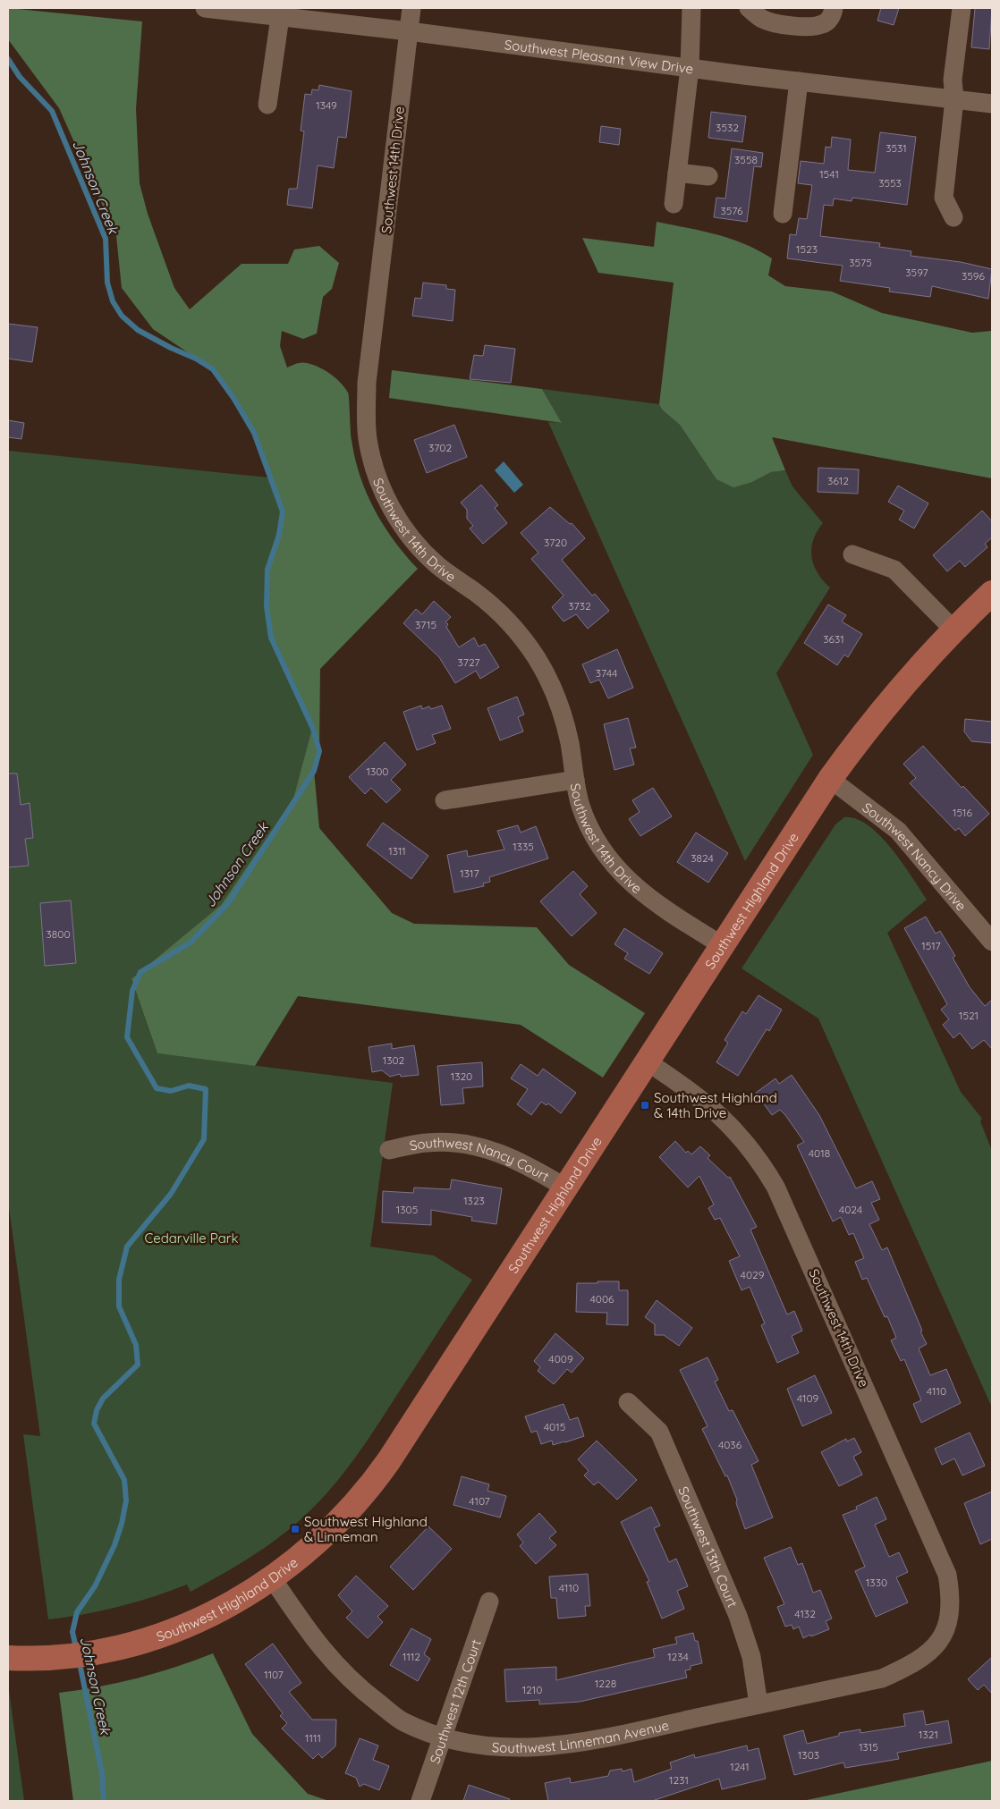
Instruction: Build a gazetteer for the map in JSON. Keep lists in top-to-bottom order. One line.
{"streets":{"main road":["Southwest Highland Drive"],"street":["Southwest Pleasant View Drive","Southwest 14th Drive","Southwest Nancy Drive","Southwest Nancy Court","Southwest 13th Court","Southwest 12th Court","Southwest Linneman Avenue"]},"crossings":[["Southwest Pleasant View Drive","Southwest 14th Drive"],["Southwest 14th Drive","Southwest Highland Drive"],["Southwest 14th Drive","Southwest Linneman Avenue"],["Southwest Nancy Drive","Southwest Highland Drive"],["Southwest Highland Drive","Southwest Nancy Court"],["Southwest Highland Drive","Southwest Linneman Avenue"],["Southwest 13th Court","Southwest Linneman Avenue"],["Southwest 12th Court","Southwest Linneman Avenue"]],"water":["Johnson Creek"],"parks":["Cedarville Park"],"places":{"transit":["Southwest Highland & 14th Drive","Southwest Highland & Linneman"]},"house_numbers":["1349","3532","3531","3558","1541","3553","3576","1523","3575","3597","3596","3702","3612","3720","3732","3715","3631","3727","3744","1300","1516","1335","1311","3824","1317","3800","1517","1521","1302","1320","4018","1323","1305","4024","4029","4006","4009","4110","4109","4015","4036","4107","1330","4110","4132","1112","1234","1107","1228","1210","1321","1111","1315","1303","1241","1231"]}
